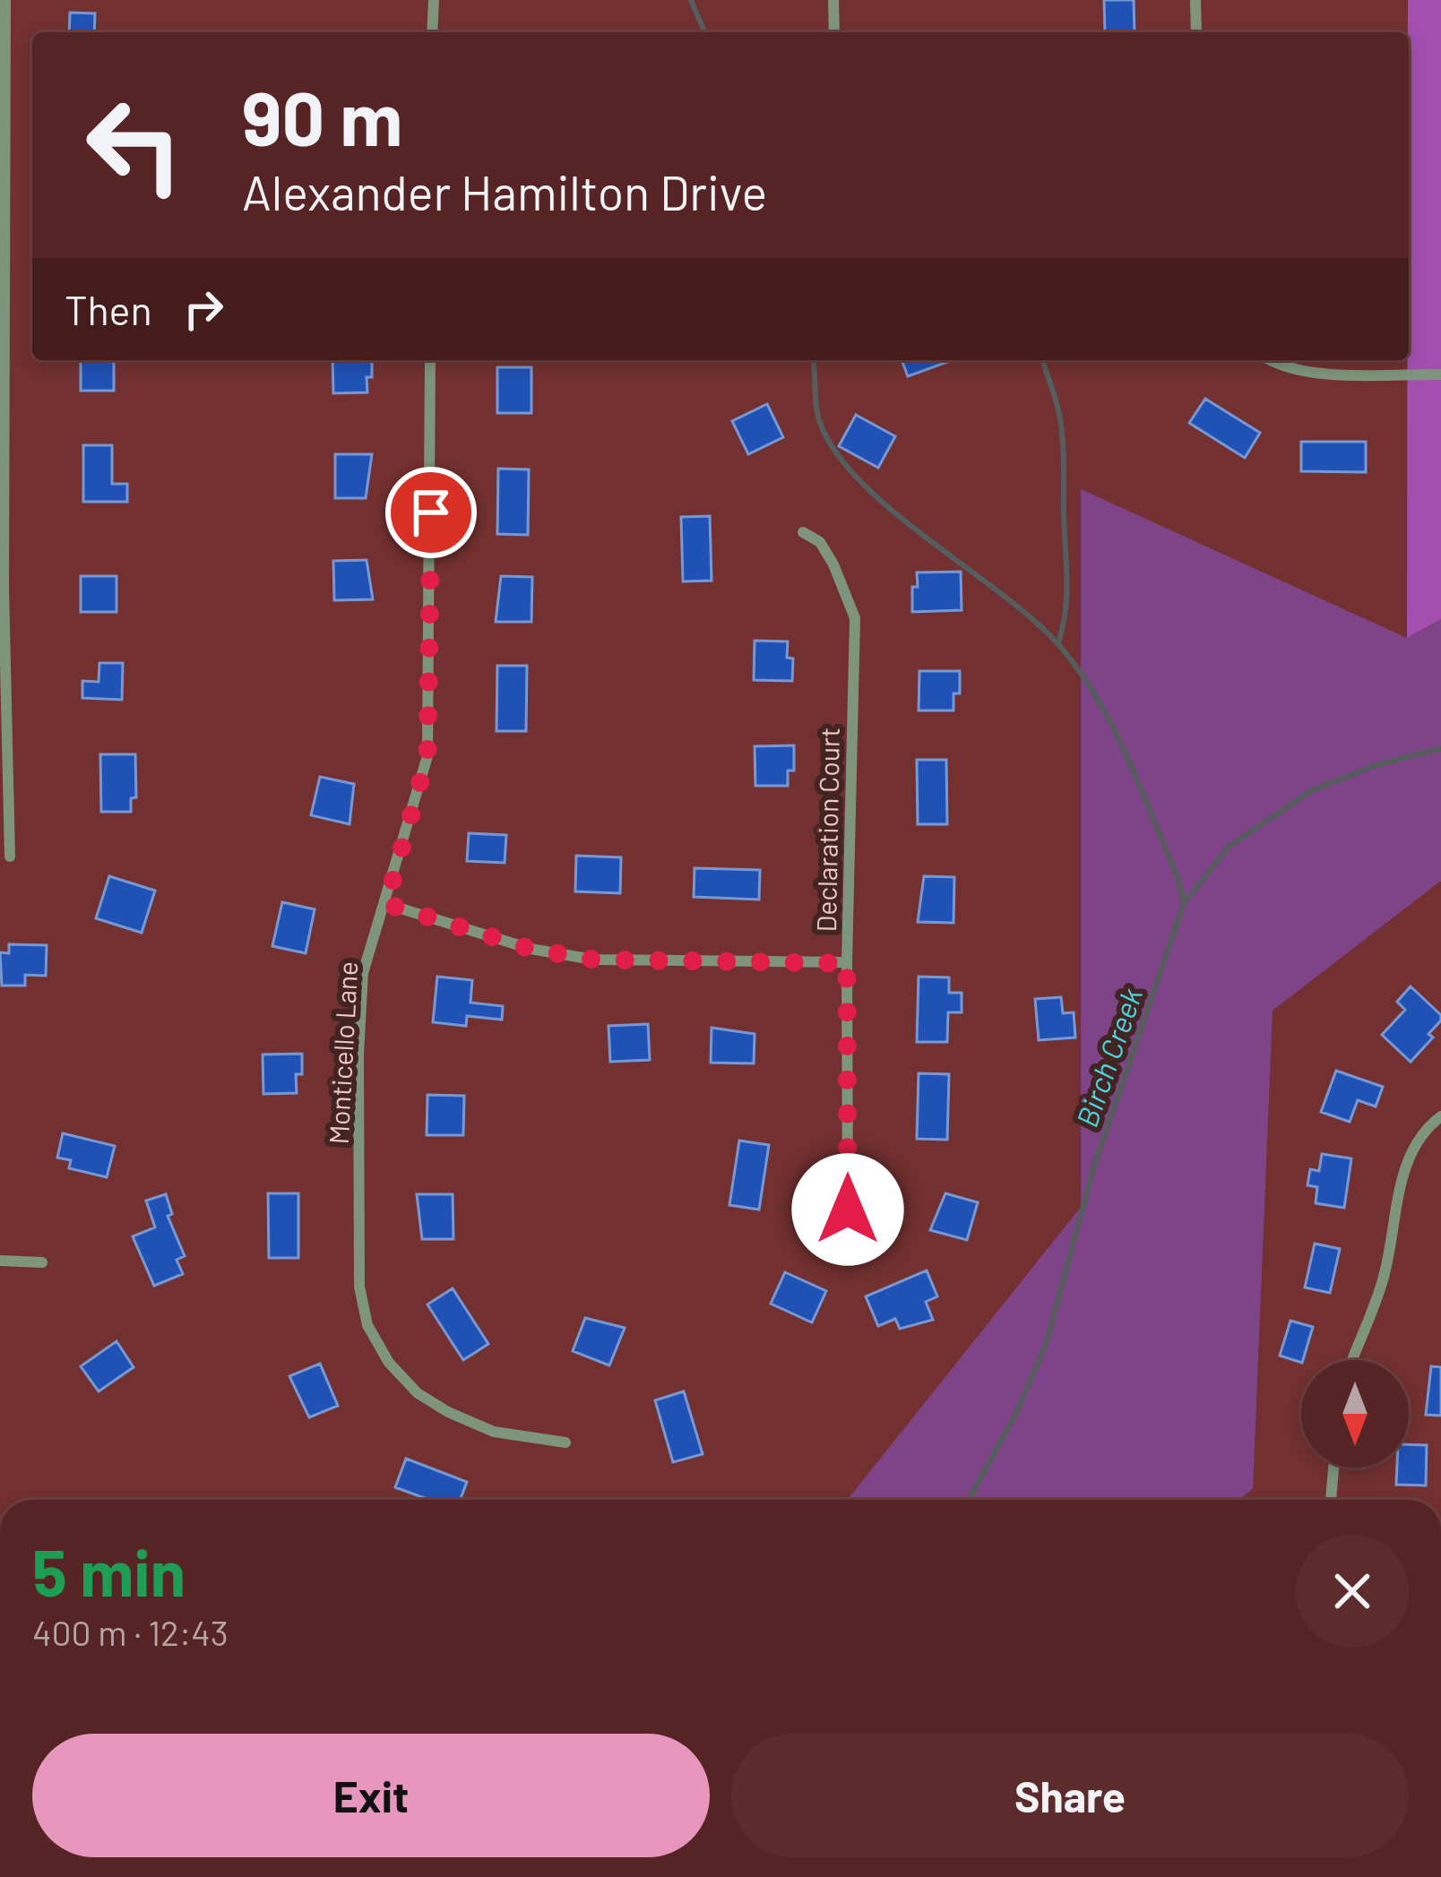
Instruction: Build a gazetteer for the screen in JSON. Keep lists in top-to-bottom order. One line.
{"streets":{"street":["Declaration Court","Monticello Lane"]},"water":["Birch Creek"],"north":"bottom","page":{"turn":["90 m","Alexander Hamilton Drive"],"then":"Then","heading":["5 min","400 m · 12:43"],"buttons":["Exit","Share"]}}
